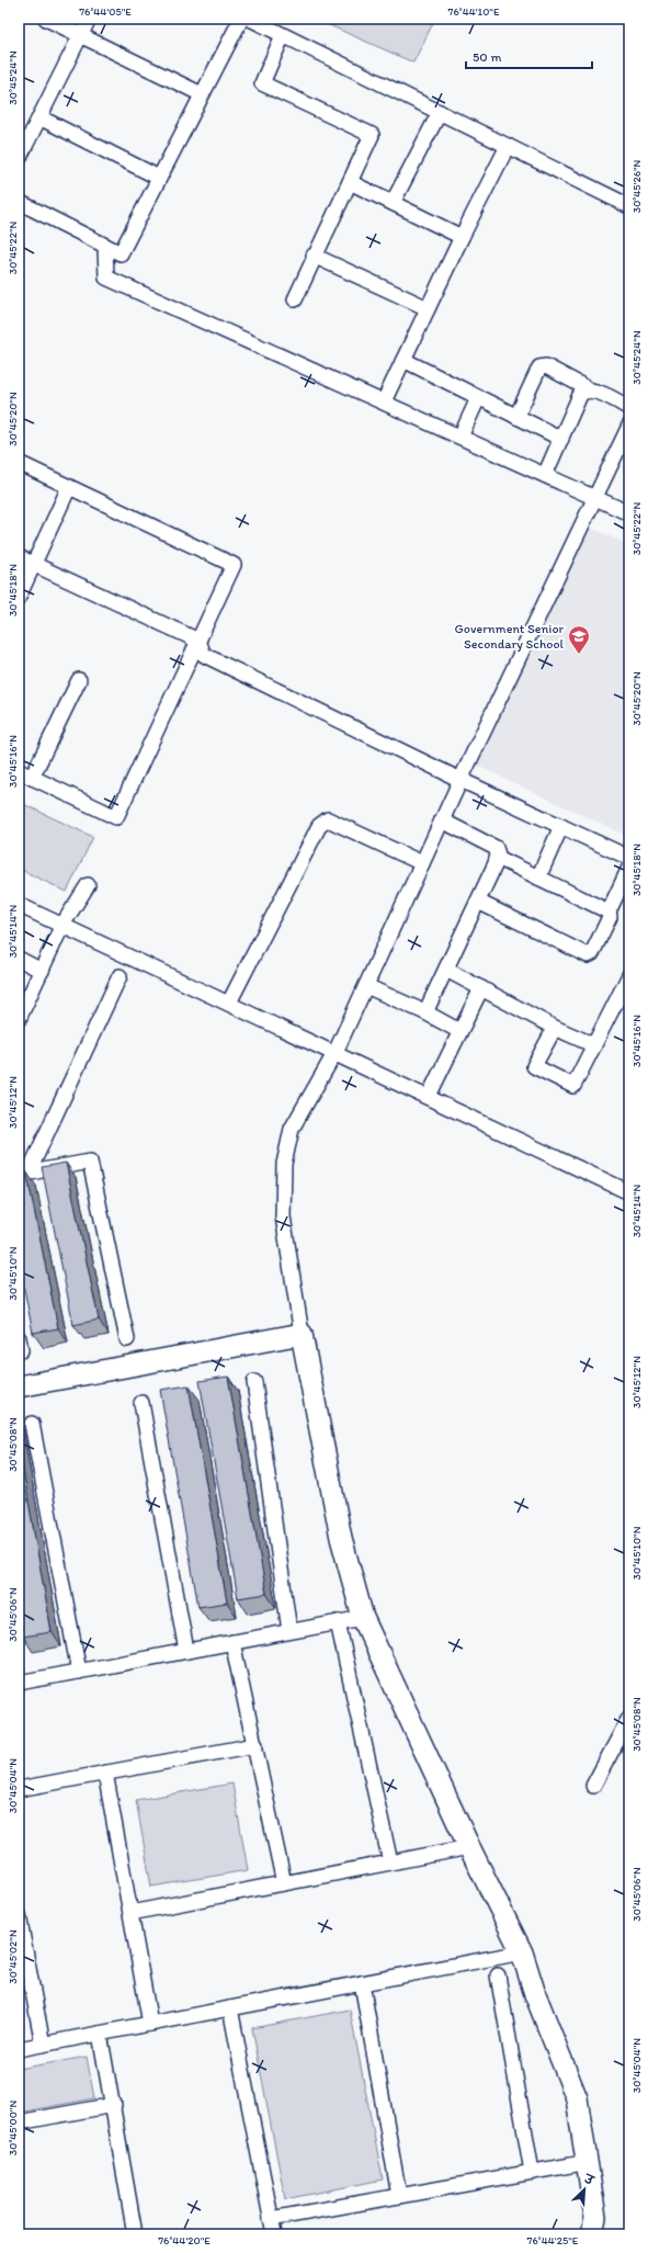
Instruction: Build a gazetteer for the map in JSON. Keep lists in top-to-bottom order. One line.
{"places":{"school or university":["Government Senior Secondary School"]},"scale_bar":"50 m","north":"top right","coordinates":["76°44'05\"E","76°44'10\"E","30°45'24\"N","30°45'26\"N","30°45'22\"N","30°45'20\"N","30°45'18\"N","30°45'16\"N","30°45'14\"N","30°45'12\"N","30°45'10\"N","30°45'08\"N","30°45'06\"N","30°45'04\"N","30°45'02\"N","30°45'00\"N","76°44'20\"E","76°44'25\"E"]}
